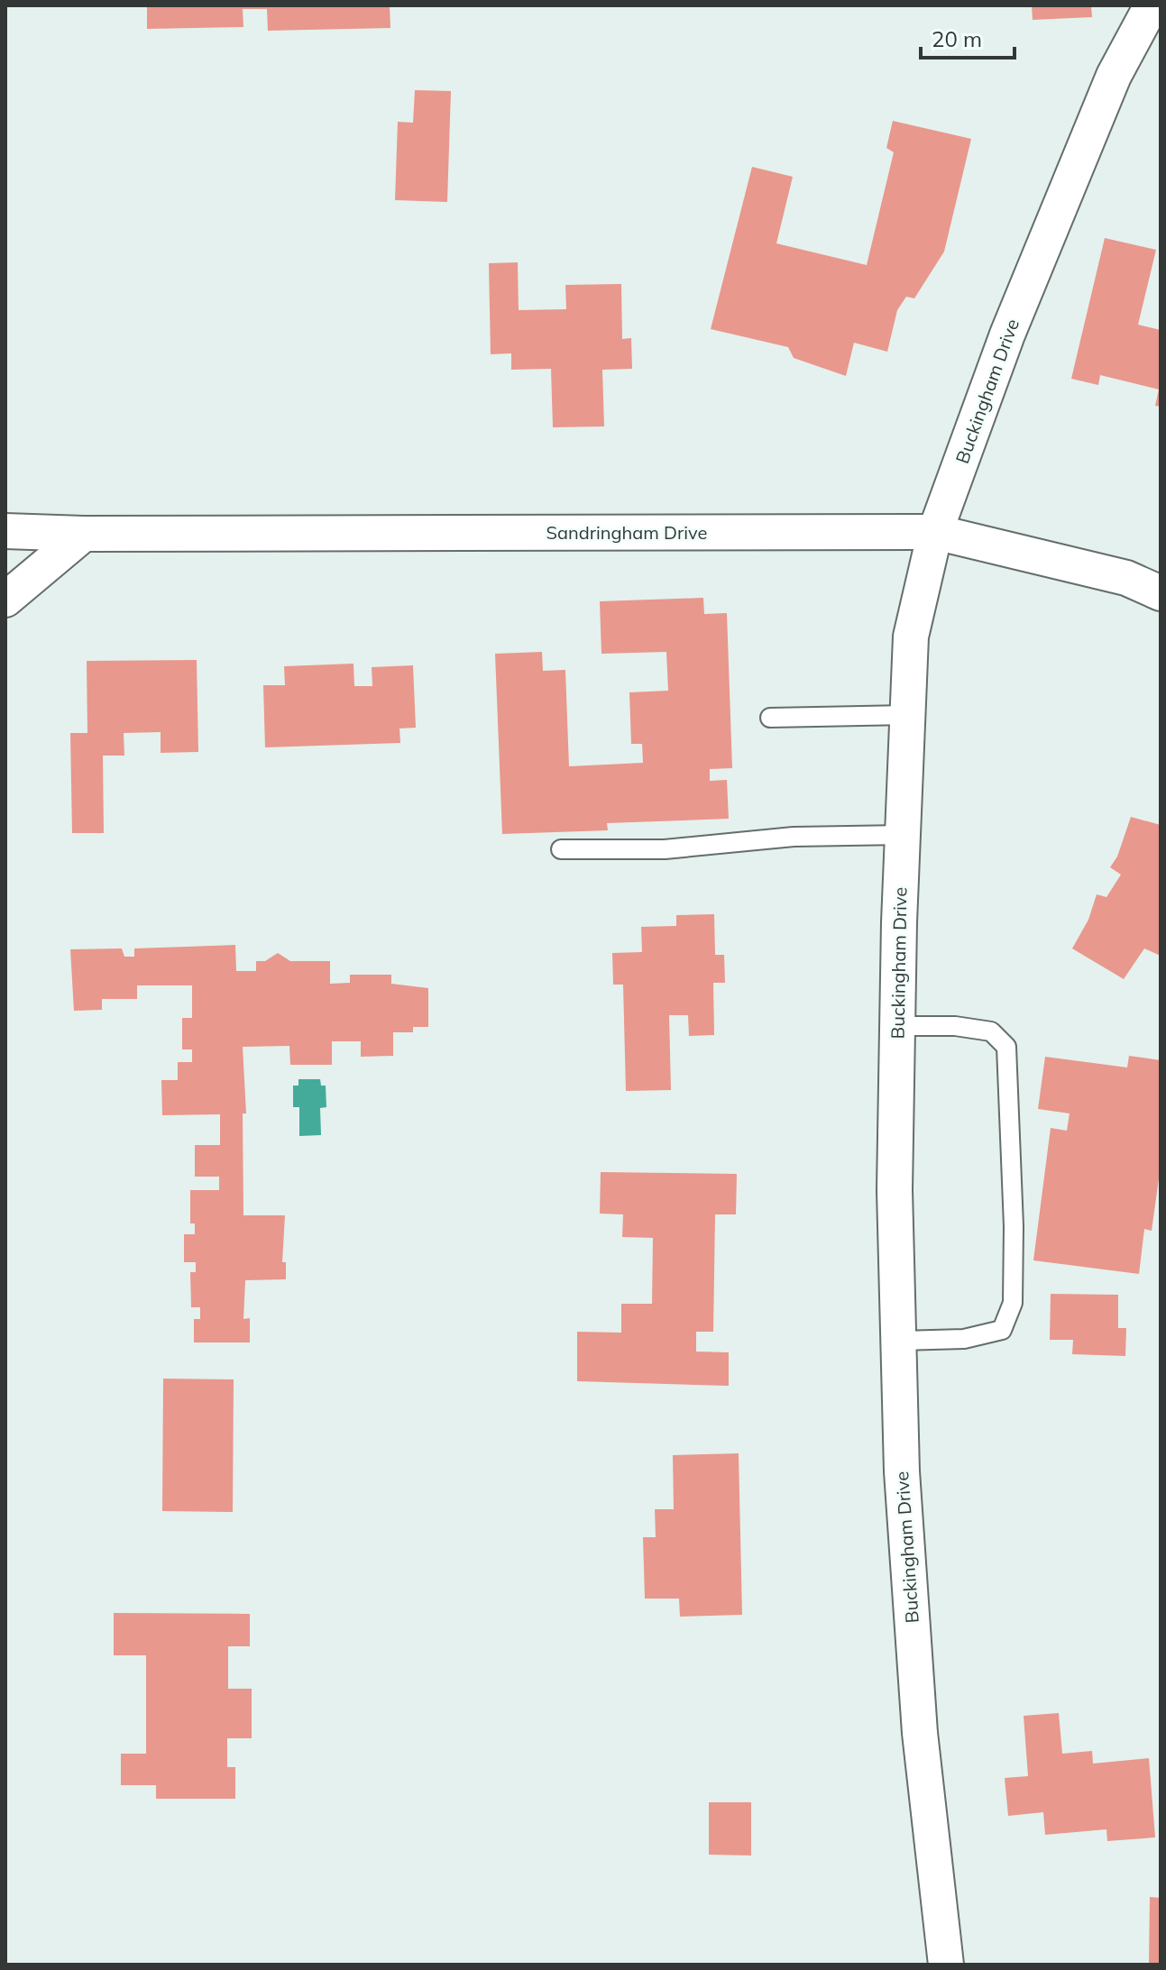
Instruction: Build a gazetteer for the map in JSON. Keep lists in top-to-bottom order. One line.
{"streets":{"street":["Buckingham Drive","Sandringham Drive"]},"crossings":[["Buckingham Drive","Sandringham Drive"]],"scale_bar":"20 m"}
